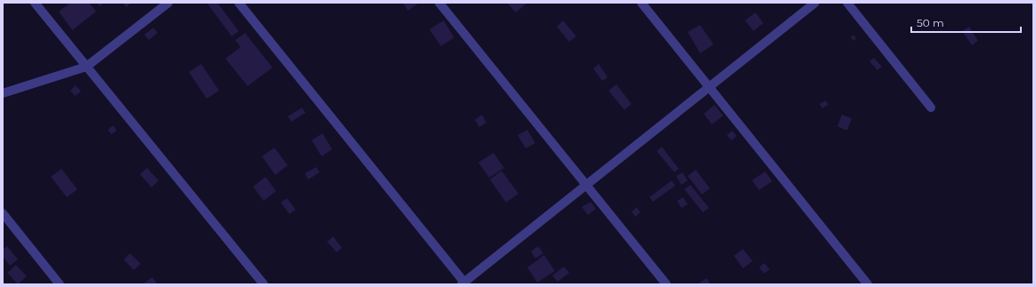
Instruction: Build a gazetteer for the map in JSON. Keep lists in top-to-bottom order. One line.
{"scale_bar":"50 m"}
